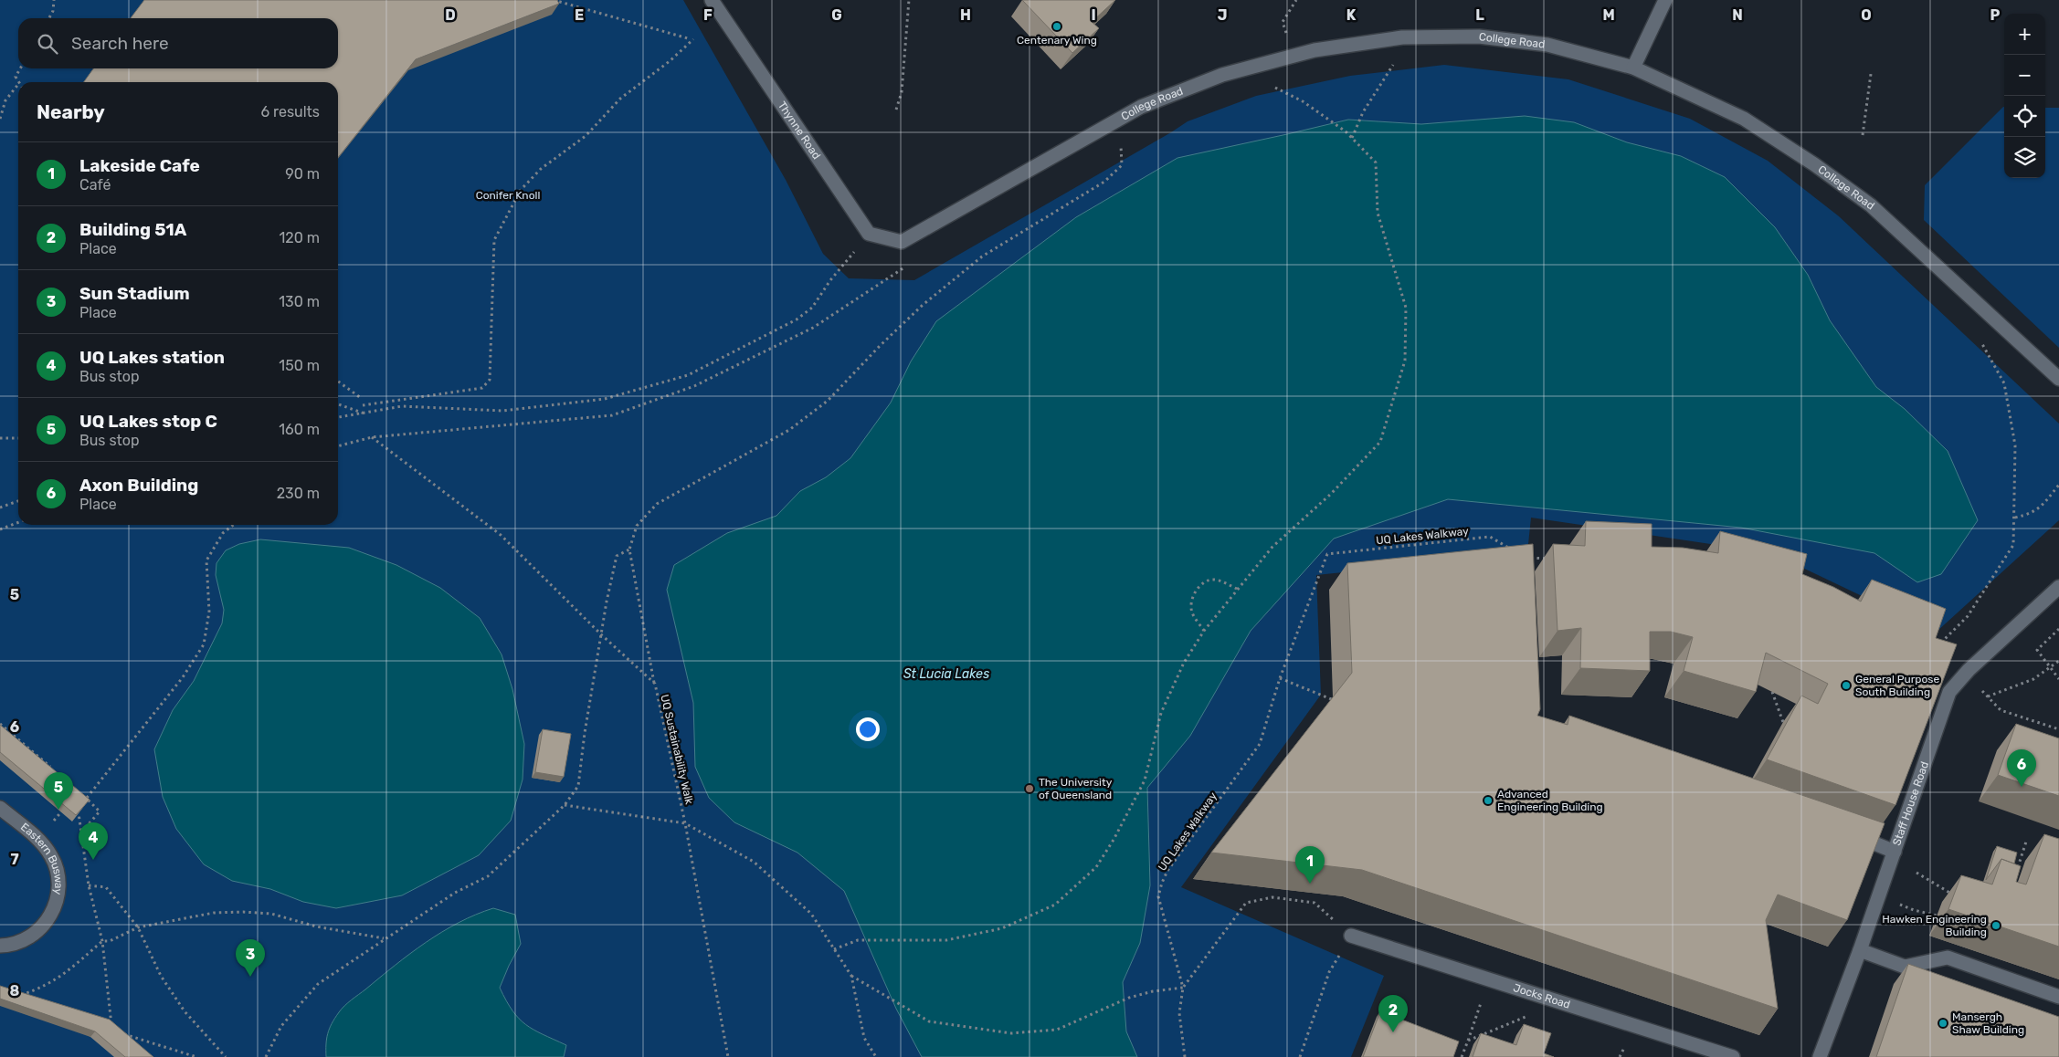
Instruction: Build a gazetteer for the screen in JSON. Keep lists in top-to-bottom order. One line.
{"streets":{"street":["College Road","Thynne Road","Staff House Road","Eastern Busway","Jocks Road"],"path":["UQ Lakes Walkway","UQ Sustainability Walk"]},"crossings":[["College Road","Thynne Road"]],"water":["St Lucia Lakes"],"parks":["Conifer Knoll"],"places":["Centenary Wing","General Purpose South Building","The University of Queensland","Advanced Engineering Building","Hawken Engineering Building","Mansergh Shaw Building"],"page":{"map_buttons":["+","−"],"search":"Search here","heading":["Nearby","6 results"],"list":[{"mark":"1","name":"Lakeside Cafe","note":"Café","value":"90 m"},{"mark":"2","name":"Building 51A","note":"Place","value":"120 m"},{"mark":"3","name":"Sun Stadium","note":"Place","value":"130 m"},{"mark":"4","name":"UQ Lakes station","note":"Bus stop","value":"150 m"},{"mark":"5","name":"UQ Lakes stop C","note":"Bus stop","value":"160 m"},{"mark":"6","name":"Axon Building","note":"Place","value":"230 m"}],"pins":["6","5","4","1","3","2"]},"grid":{"columns":["D","E","F","G","H","I","J","K","L","M","N","O","P"],"rows":["5","6","7","8"]}}
